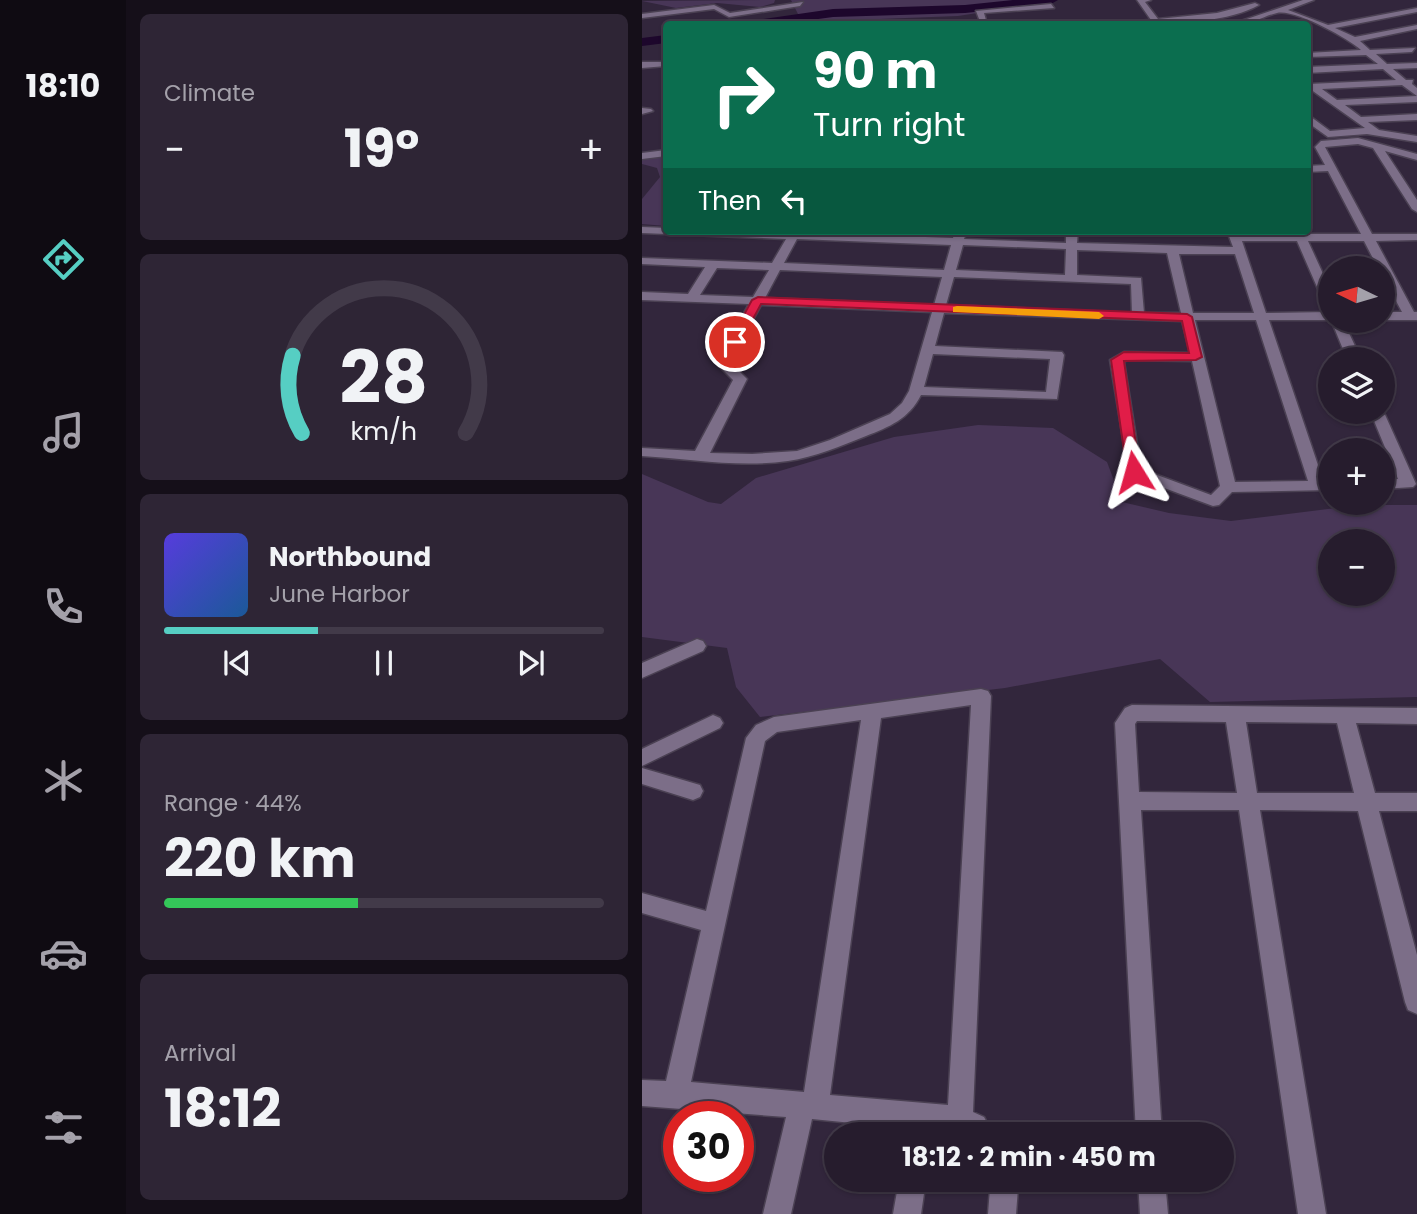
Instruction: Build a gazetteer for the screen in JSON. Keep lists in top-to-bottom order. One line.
{"north":"left","page":{"tabs":"18:10","tile":["Climate",["Range · 44%","220 km"],["Arrival","18:12"]],"turn":["90 m","Turn right"],"heat":["−","19°","+"],"then":"Then","map_buttons":["+","−"],"song":["Northbound","June Harbor"],"limit":"30","trip":"18:12 · 2 min · 450 m","gauge":["28","km/h"]}}
